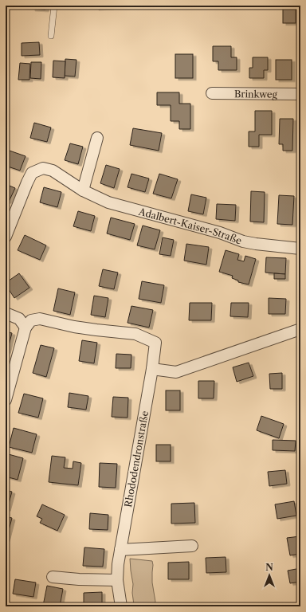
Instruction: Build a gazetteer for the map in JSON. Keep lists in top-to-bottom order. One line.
{"streets":{"street":["Brinkweg","Adalbert-Kaiser-Straße","Rhododendronstraße"]},"north":"top"}
